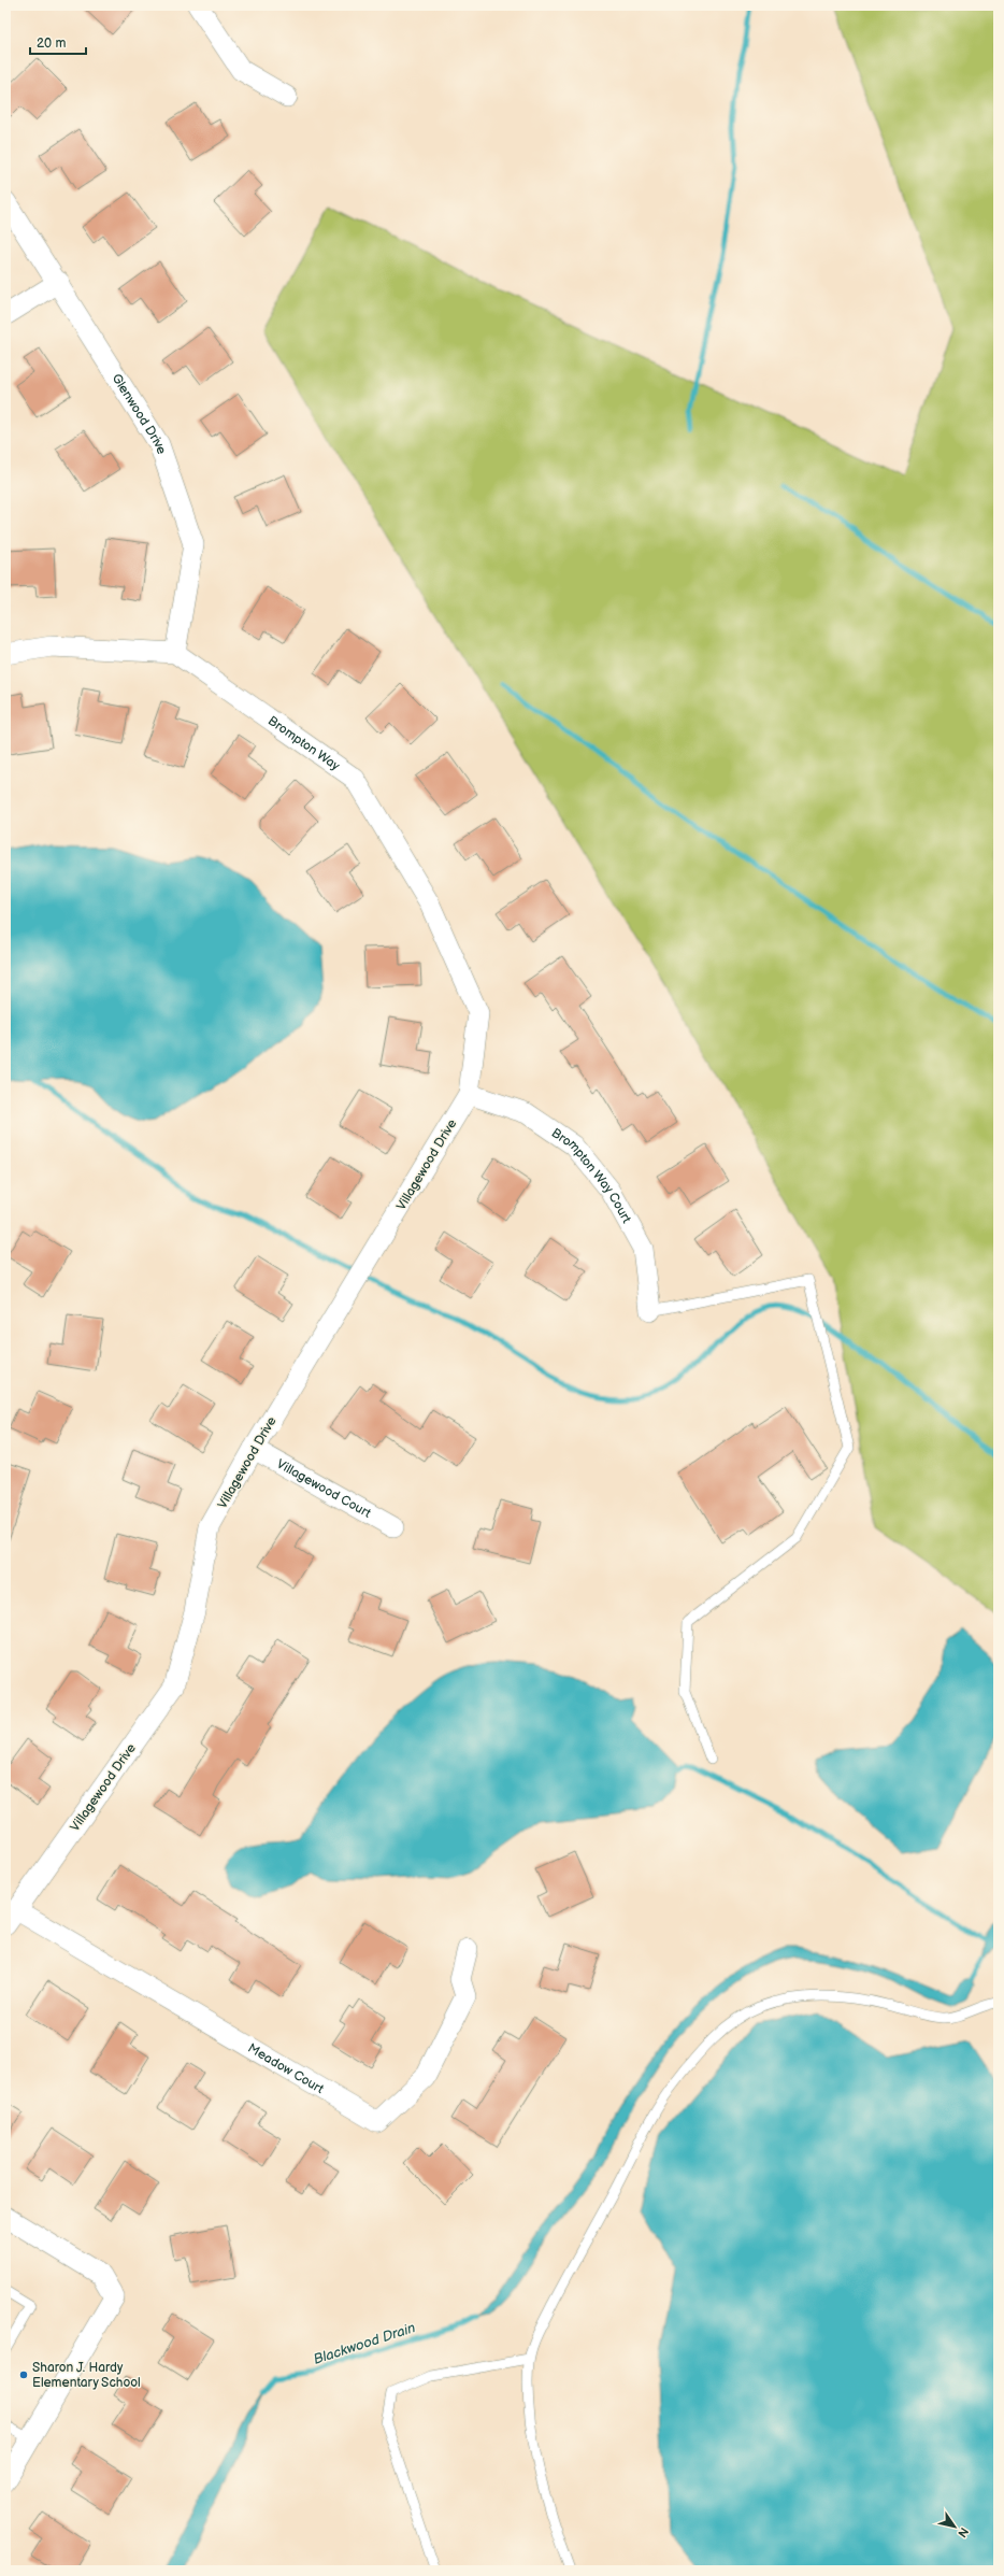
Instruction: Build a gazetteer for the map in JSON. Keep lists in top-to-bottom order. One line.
{"streets":{"street":["Glenwood Drive","Brompton Way","Villagewood Drive","Brompton Way Court","Villagewood Court","Meadow Court"]},"crossings":[["Glenwood Drive","Brompton Way"],["Brompton Way","Villagewood Drive"],["Villagewood Drive","Brompton Way Court"],["Villagewood Drive","Villagewood Court"],["Villagewood Drive","Meadow Court"]],"water":["Blackwood Drain"],"places":["Sharon J. Hardy Elementary School"],"scale_bar":"20 m","north":"bottom right"}
